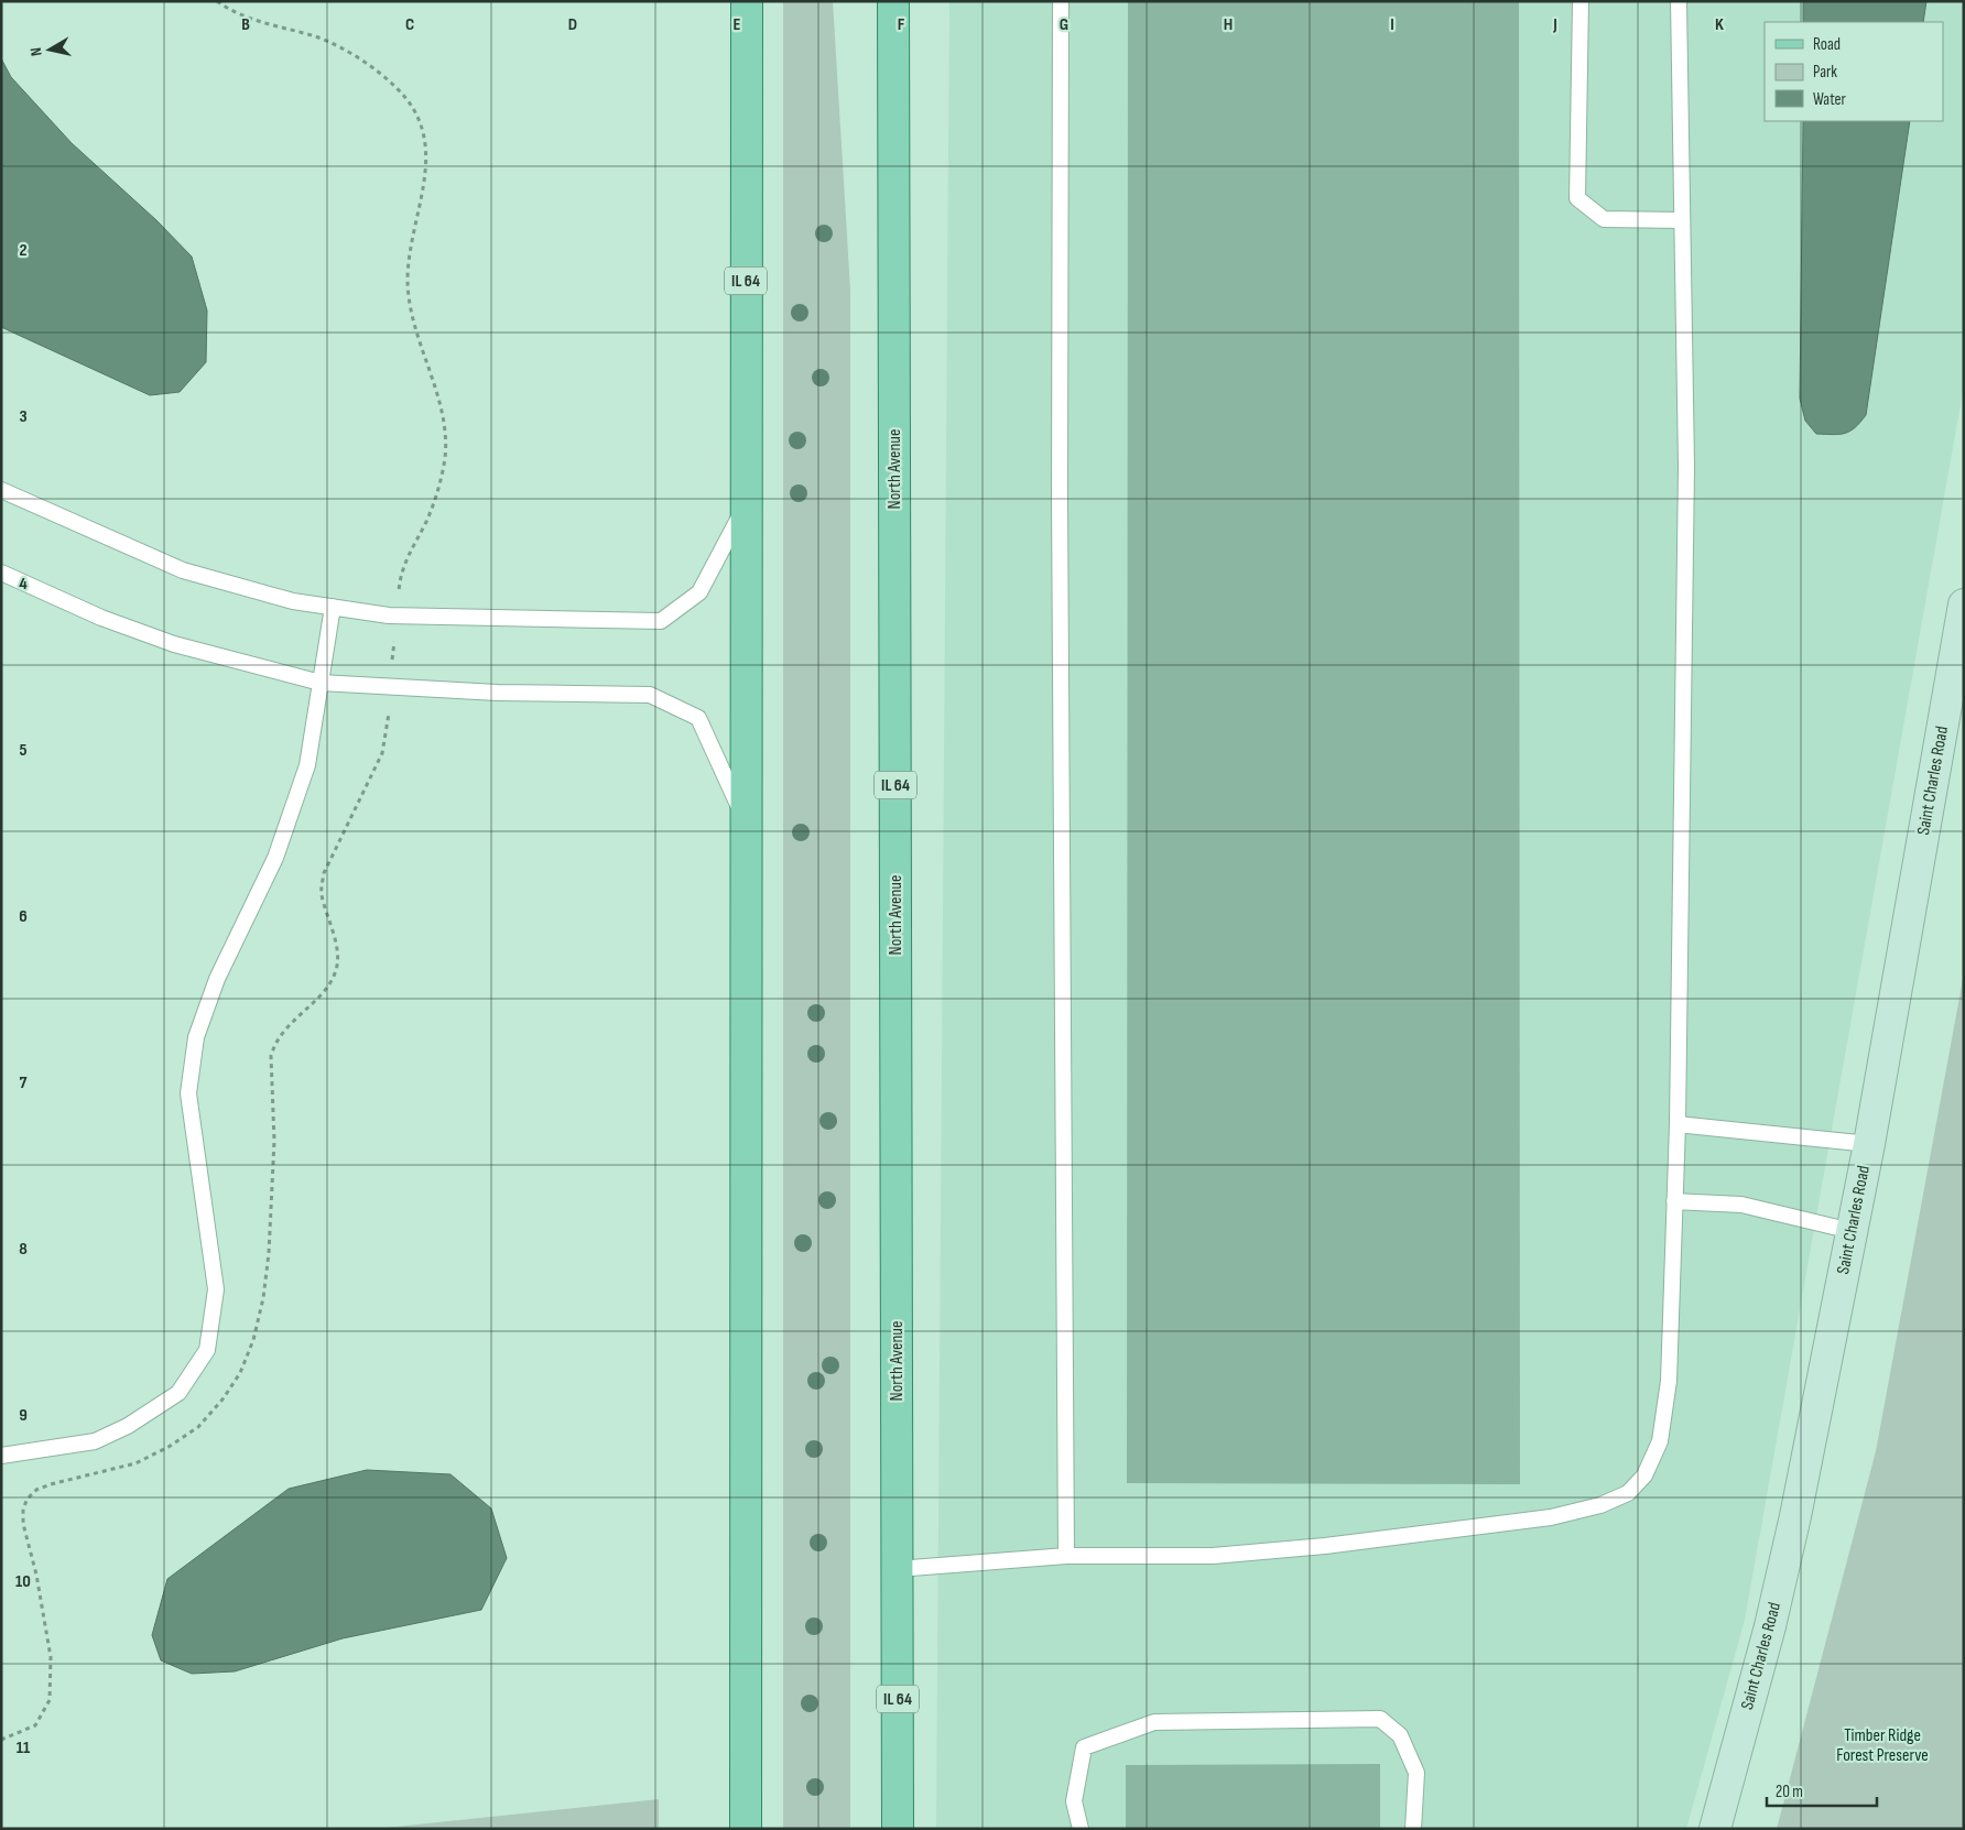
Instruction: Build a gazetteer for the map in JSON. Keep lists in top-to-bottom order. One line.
{"streets":{"main road":["IL 64","North Avenue"],"street":["Saint Charles Road"]},"parks":["Timber Ridge Forest Preserve"],"legend":["Road","Park","Water"],"scale_bar":"20 m","north":"left","grid":{"columns":["B","C","D","E","F","G","H","I","J","K"],"rows":["2","3","4","5","6","7","8","9","10","11"]}}
